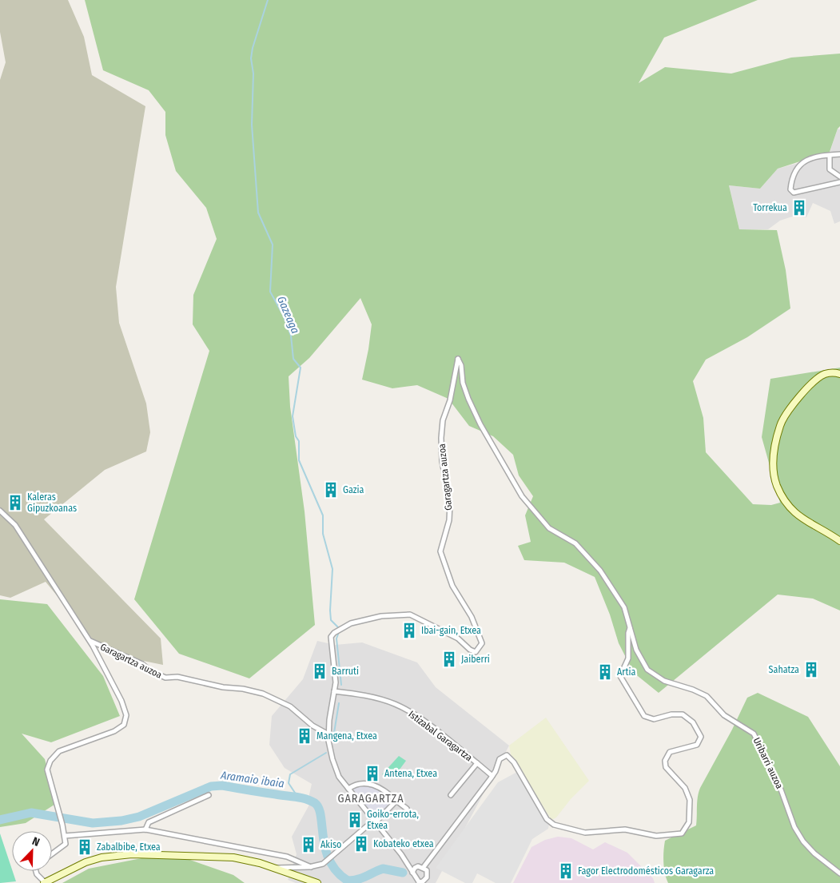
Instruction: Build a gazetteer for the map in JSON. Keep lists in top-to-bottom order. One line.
{"streets":{"street":["Garagartza auzoa","Istizabal Garagartza","Uribarri auzoa"]},"crossings":[["Garagartza auzoa","Istizabal Garagartza"],["Garagartza auzoa","Uribarri auzoa"]],"districts":["GARAGARTZA"],"water":["Gazeaga","Aramaio ibaia"],"places":{"building":["Torrekua","Gazia","Kaleras Gipuzkoanas","Ibai-gain, Etxea","Jaiberri","Sahatza","Barruti","Artia","Mangena, Etxea","Antena, Etxea","Goiko-errota, Etxea","Kobateko etxea","Akiso","Zabalbibe, Etxea","Fagor Electrodomésticos Garagarza"]},"north":"top right"}
